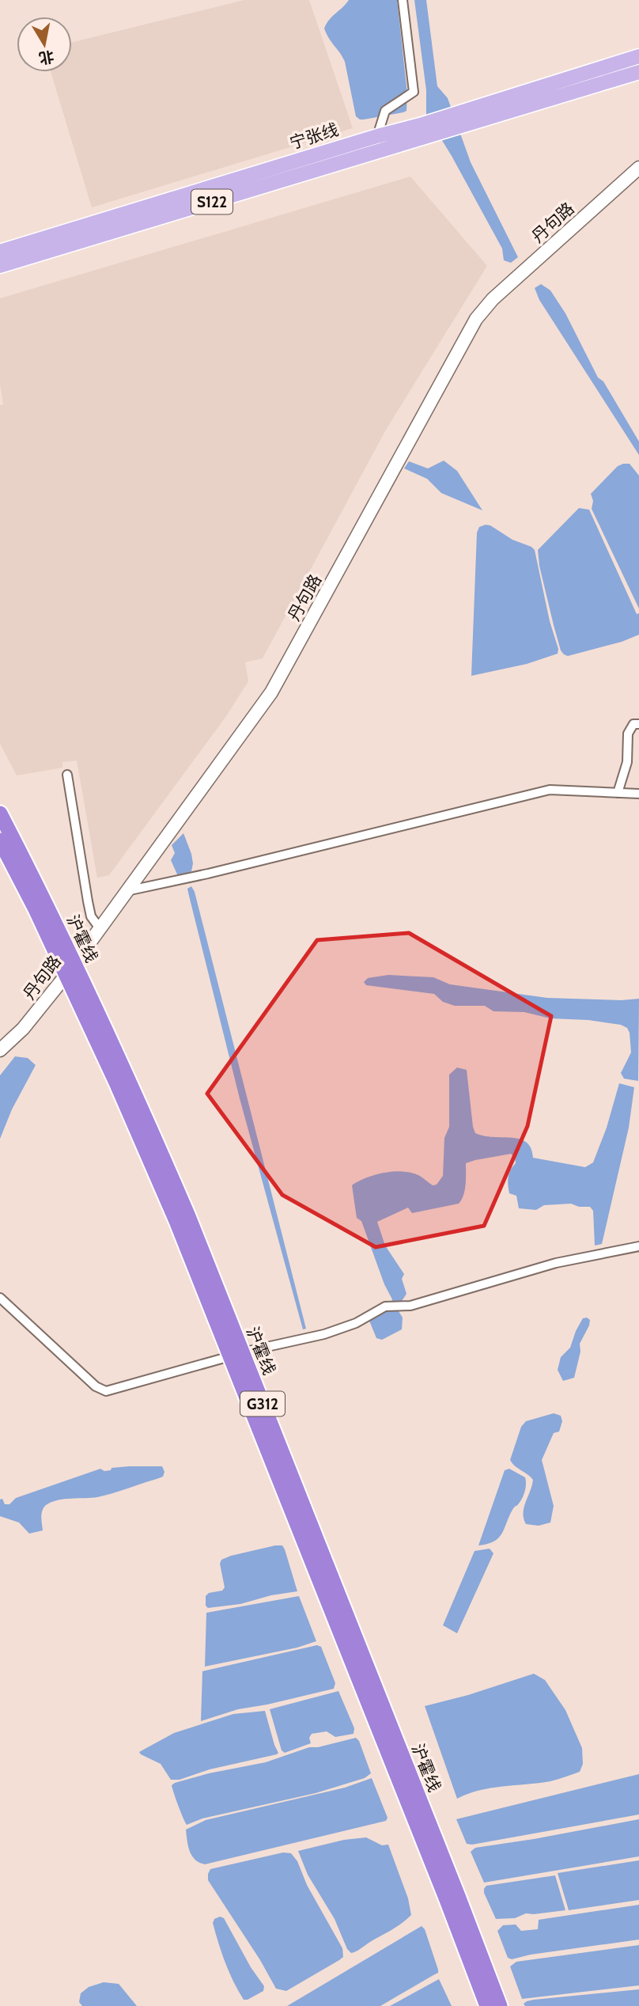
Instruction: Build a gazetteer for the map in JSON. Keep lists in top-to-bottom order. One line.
{"streets":{"highway":["沪霍线","G312"],"main road":["宁张线","S122"],"street":["丹句路"]},"crossings":[["丹句路","沪霍线"]],"north":"bottom"}
